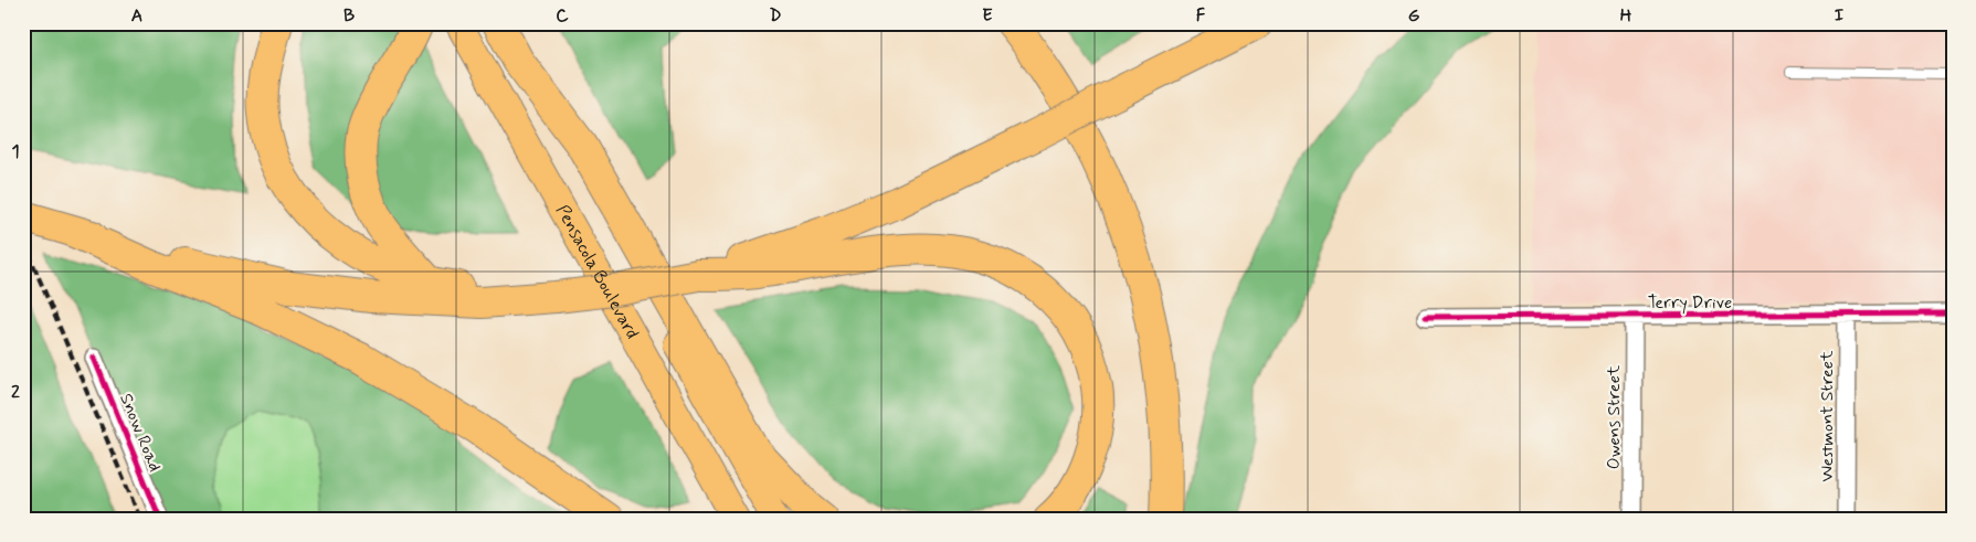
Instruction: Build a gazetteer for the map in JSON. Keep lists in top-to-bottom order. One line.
{"streets":{"highway":["Pensacola Boulevard"],"street":["Terry Drive","Westmont Street","Owens Street","Snow Road"]},"crossings":[["Terry Drive","Westmont Street"],["Terry Drive","Owens Street"]],"grid":{"columns":["A","B","C","D","E","F","G","H","I"],"rows":["1","2"]}}
